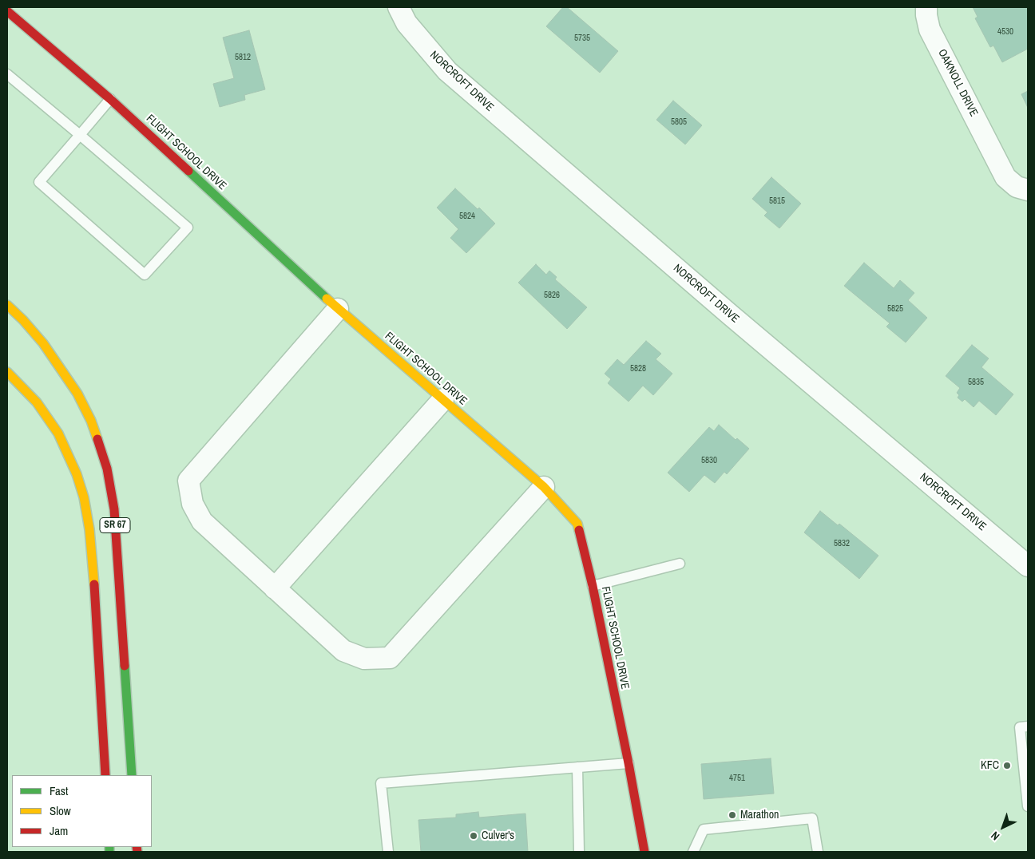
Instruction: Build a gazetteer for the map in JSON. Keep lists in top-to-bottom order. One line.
{"streets":{"main road":["FLIGHT SCHOOL DRIVE","SR 67"],"street":["NORCROFT DRIVE","OAKNOLL DRIVE"]},"places":["KFC","Marathon","Culver's"],"house_numbers":["4530","5735","5812","5805","5815","5824","5826","5825","5828","5835","5830","5832","4751"],"legend":["Fast","Slow","Jam"],"north":"bottom left"}
